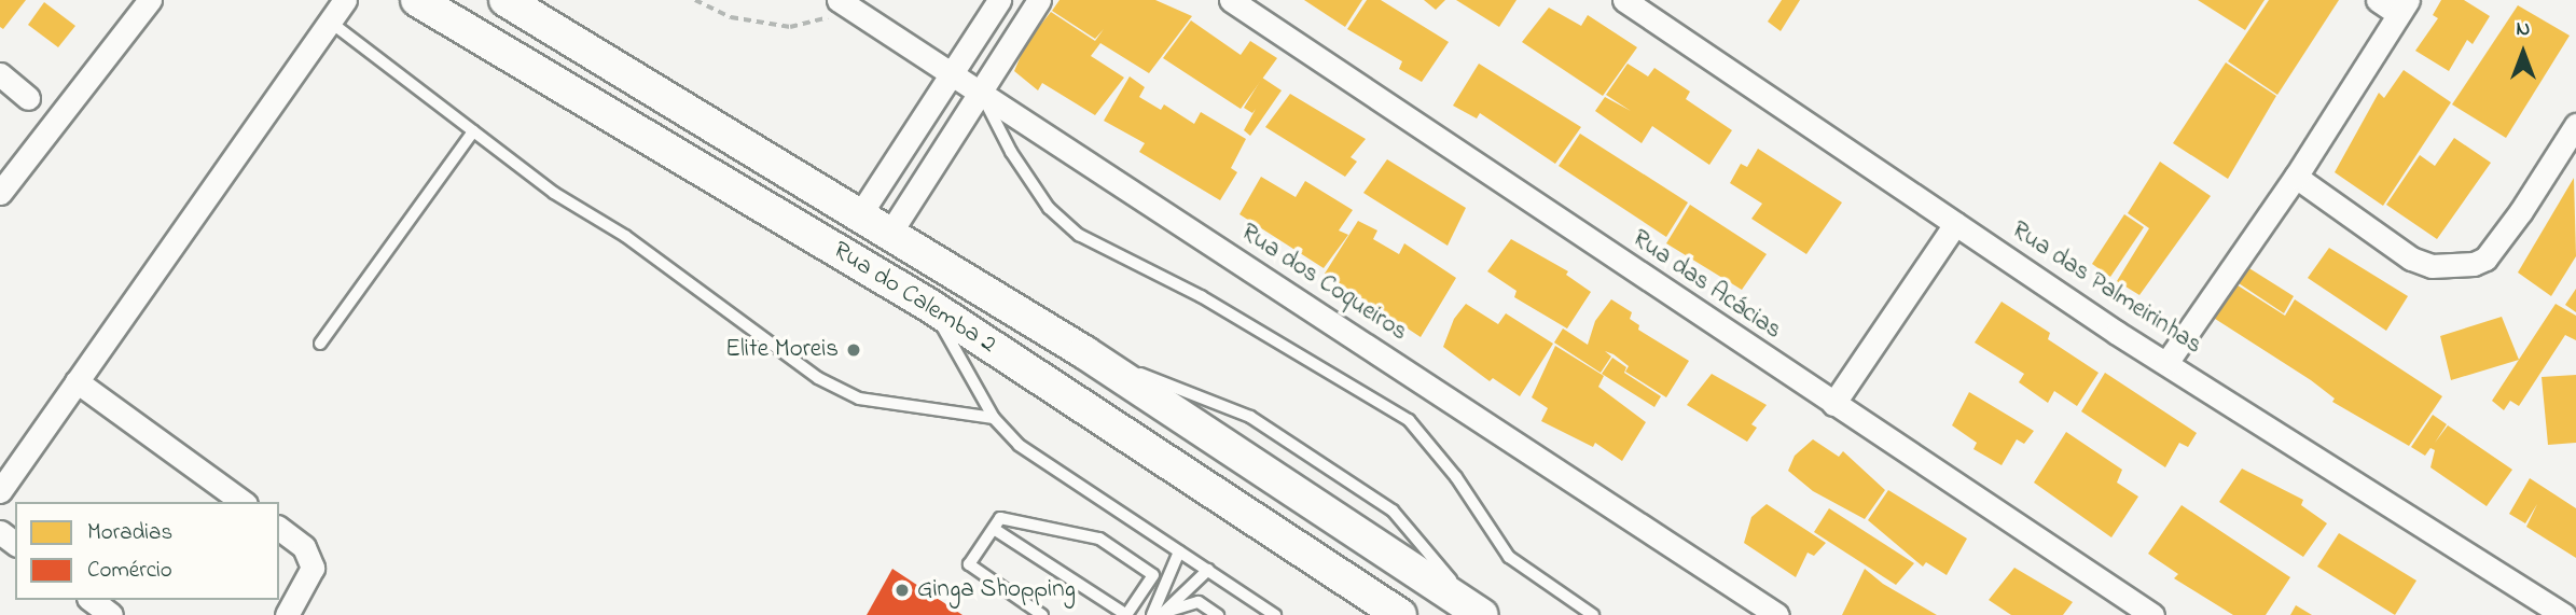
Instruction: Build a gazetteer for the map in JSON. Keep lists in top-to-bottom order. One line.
{"streets":{"main road":["Rua do Calemba 2"],"street":["Rua dos Coqueiros","Rua das Acácias","Rua das Palmeirinhas"]},"places":["Elite Moreis","Ginga Shopping"],"legend":["Moradias","Comércio"],"north":"top"}
